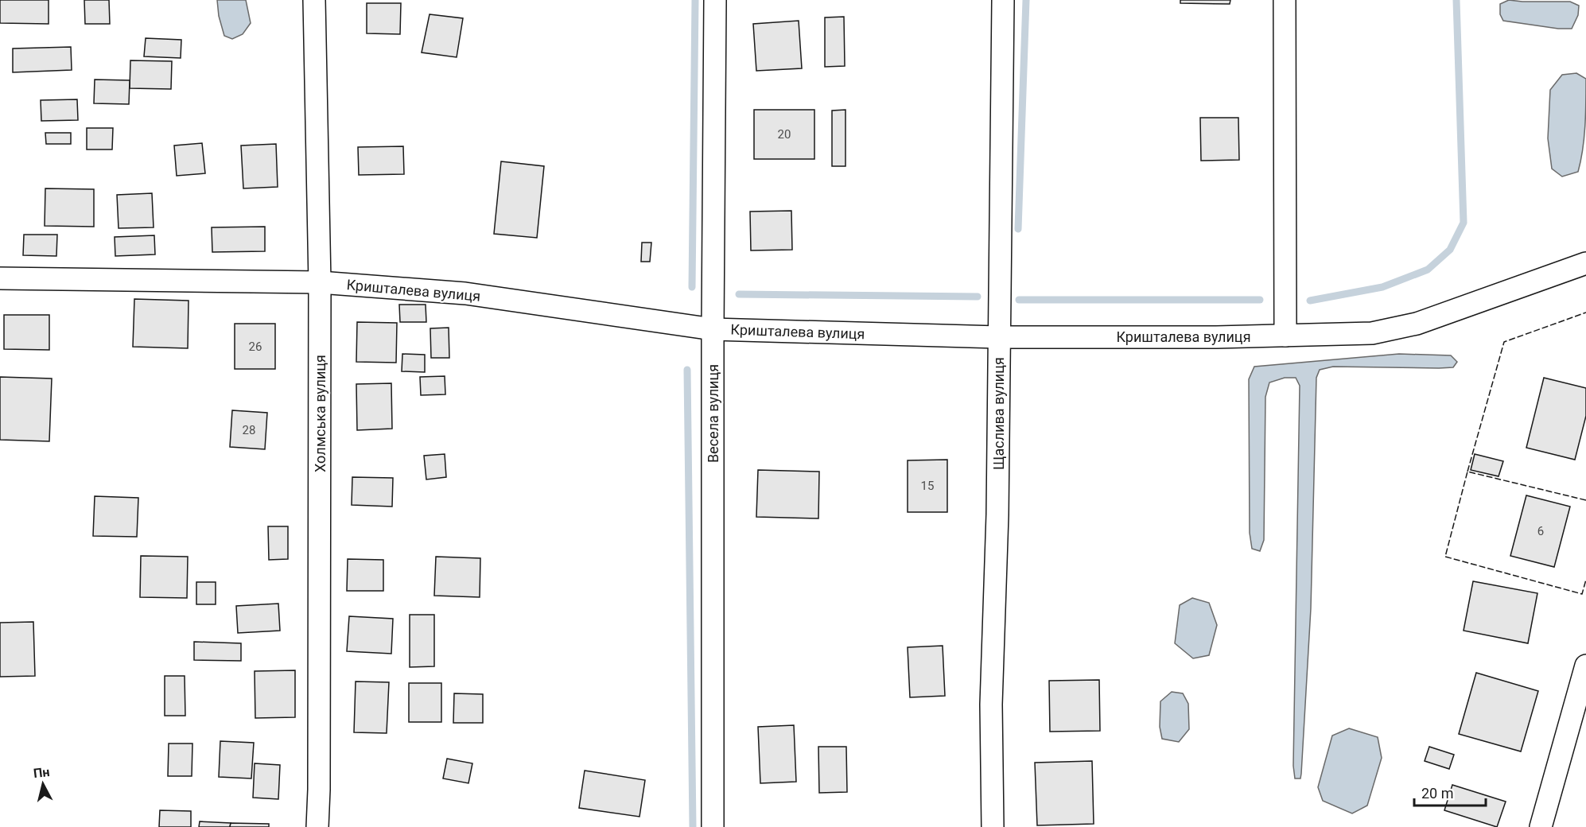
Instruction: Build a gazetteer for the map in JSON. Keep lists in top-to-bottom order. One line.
{"streets":{"street":["Кришталева вулиця","Холмська вулиця","Весела вулиця","Щаслива вулиця"]},"crossings":[["Кришталева вулиця","Холмська вулиця"],["Кришталева вулиця","Весела вулиця"],["Кришталева вулиця","Щаслива вулиця"]],"house_numbers":["20","26","28","15","6"],"scale_bar":"20 m","north":"top"}
